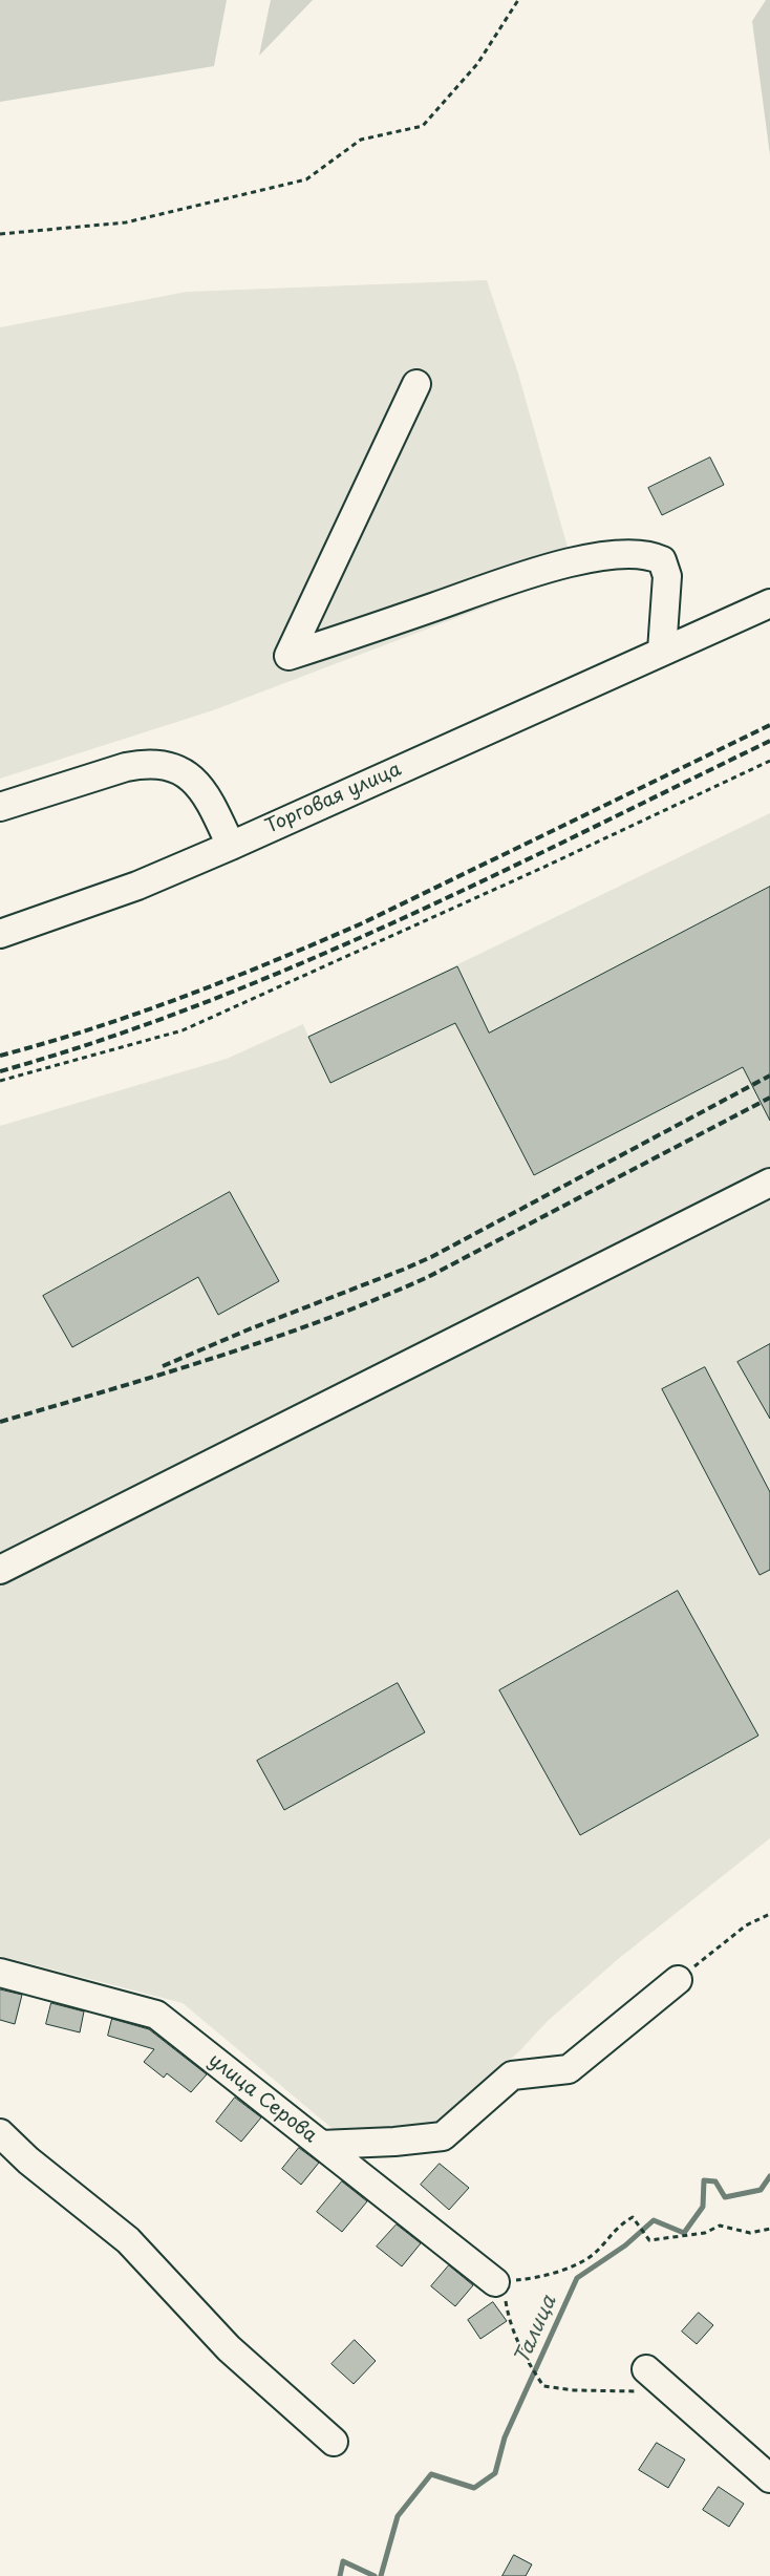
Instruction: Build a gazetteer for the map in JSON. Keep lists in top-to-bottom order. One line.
{"streets":{"street":["Торговая улица","улица Серова"]},"water":["Талица"]}
